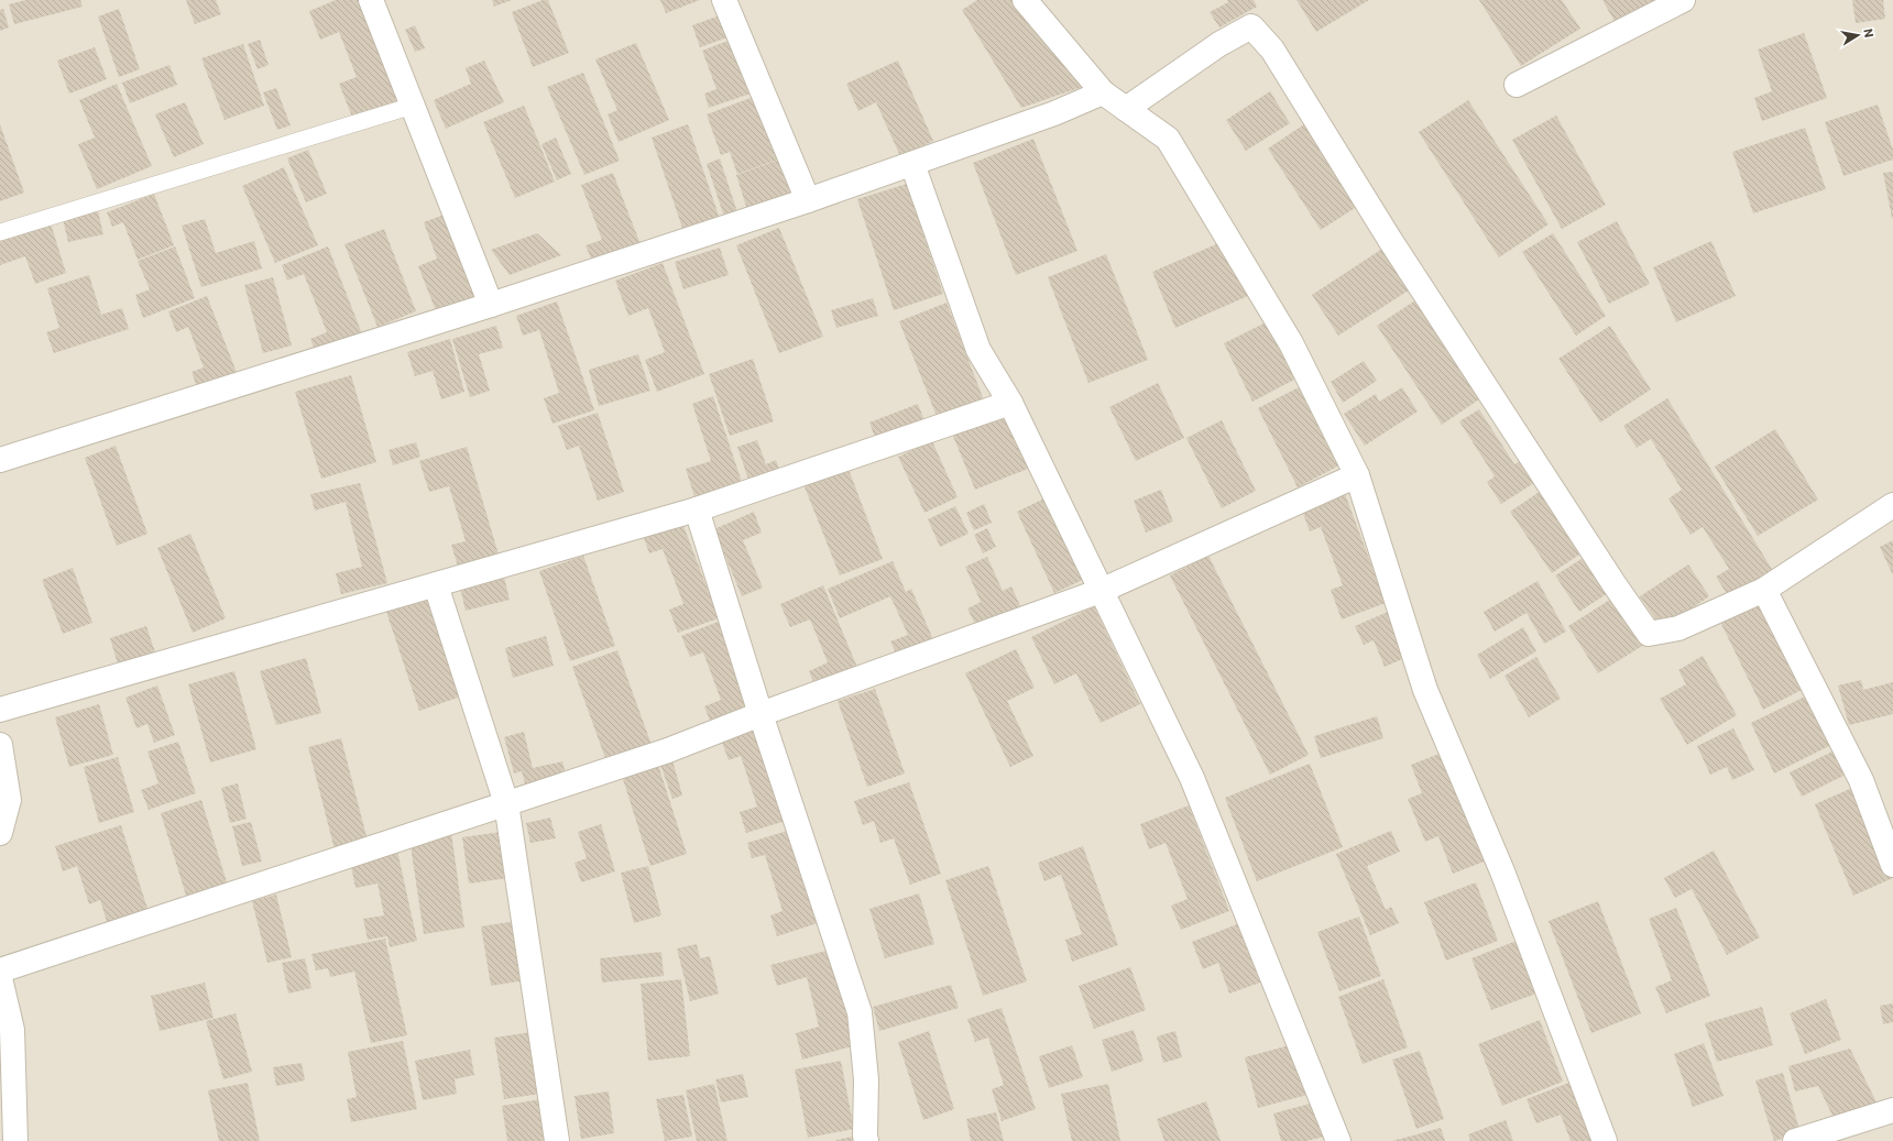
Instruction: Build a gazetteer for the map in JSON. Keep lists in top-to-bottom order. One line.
{"north":"right"}
